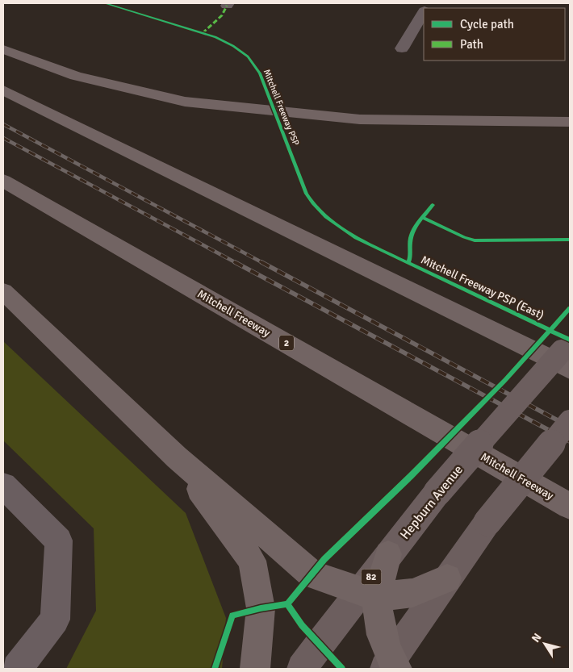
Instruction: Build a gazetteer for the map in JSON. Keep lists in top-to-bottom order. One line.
{"streets":{"highway":["Mitchell Freeway","2"],"main road":["Hepburn Avenue","82"],"cycle path":["Mitchell Freeway PSP"]},"legend":["Cycle path","Path"],"north":"top left"}
